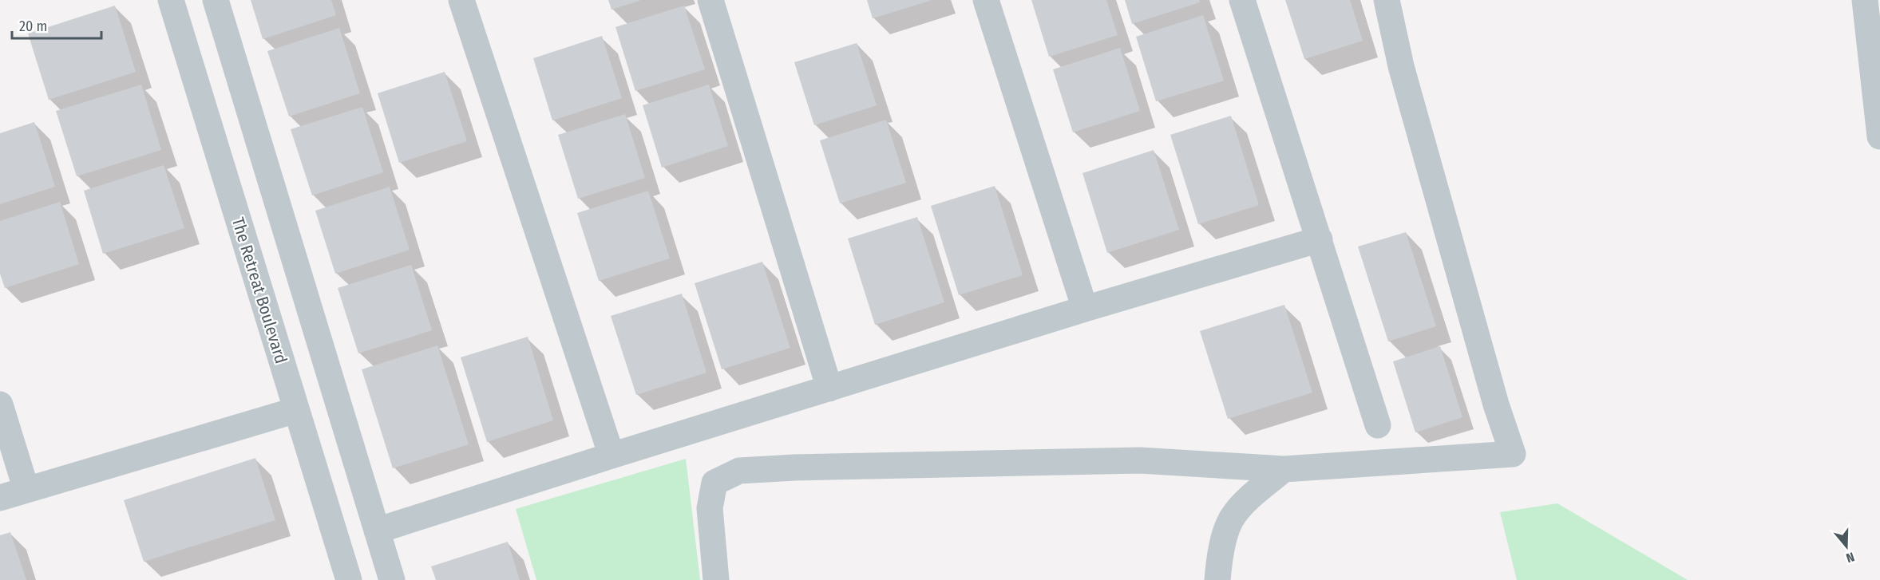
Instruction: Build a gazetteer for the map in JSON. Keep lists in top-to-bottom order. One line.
{"streets":{"street":["The Retreat Boulevard"]},"scale_bar":"20 m","north":"bottom"}
